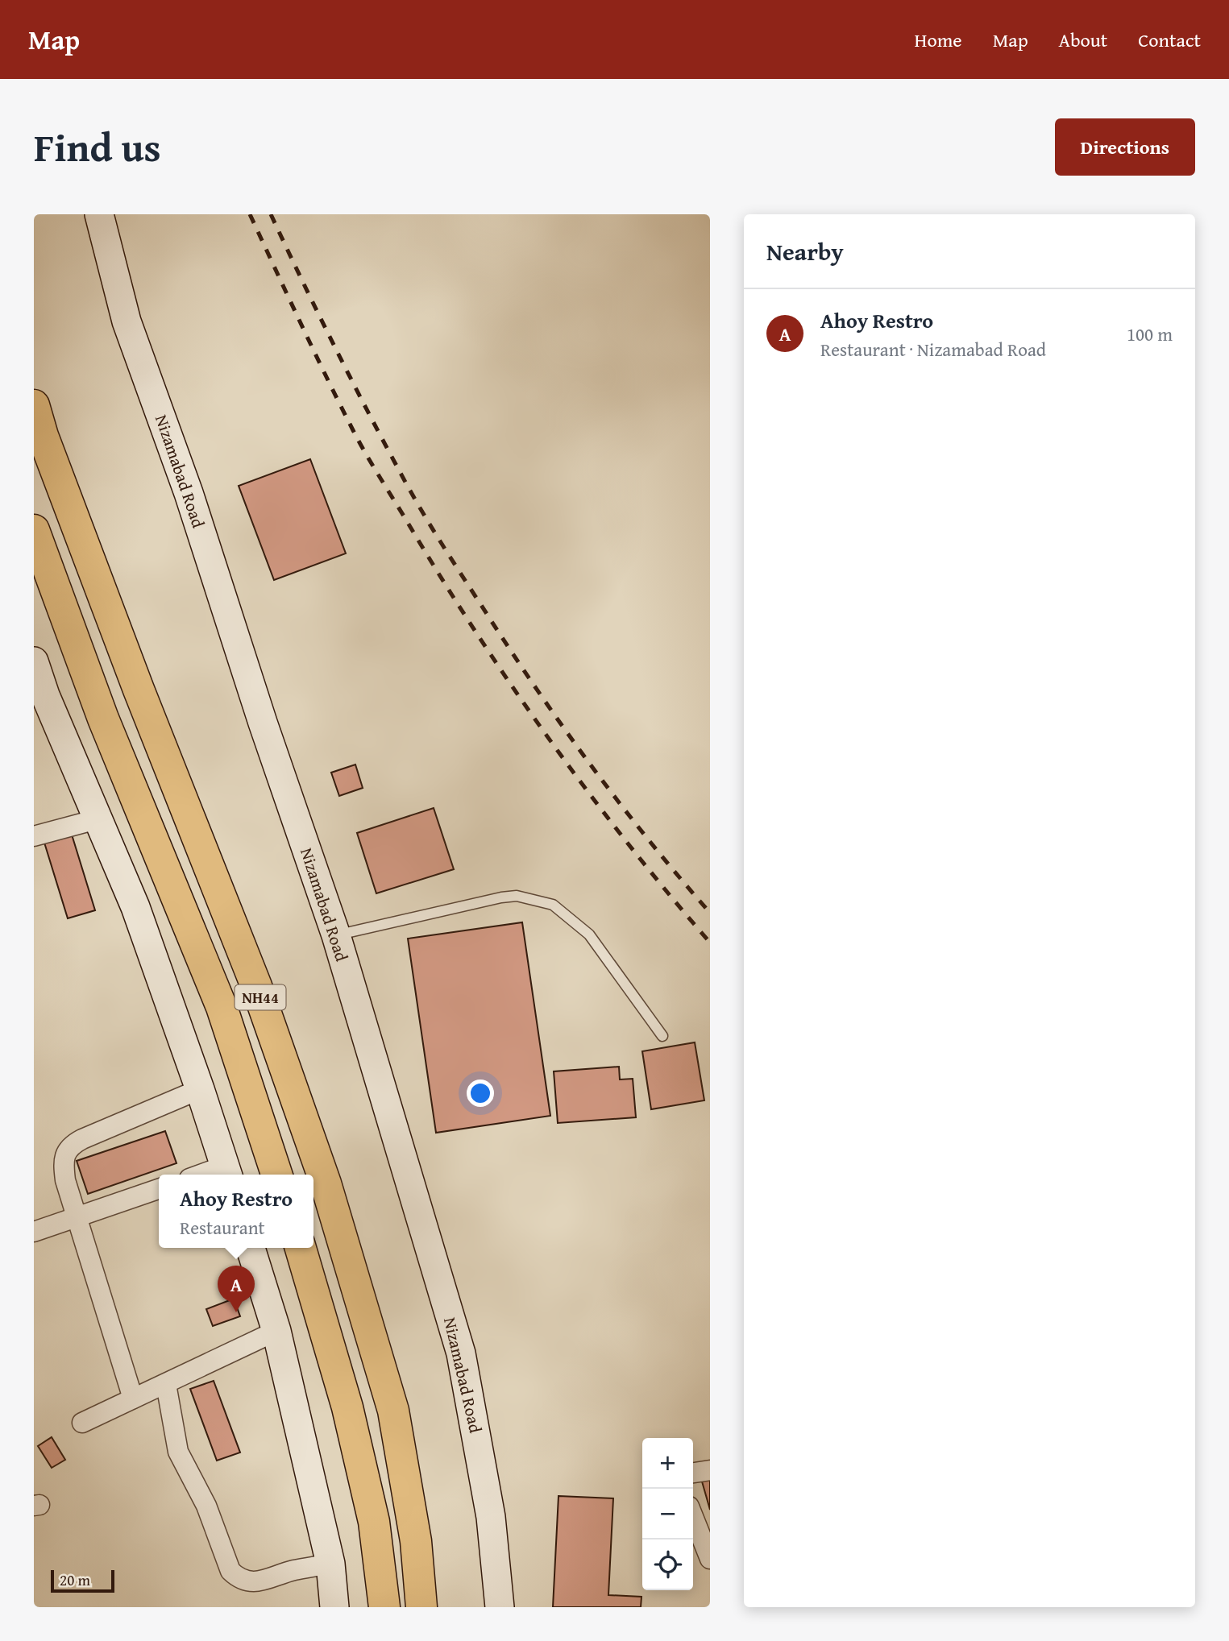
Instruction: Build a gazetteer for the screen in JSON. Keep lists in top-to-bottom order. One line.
{"streets":{"highway":["NH44"],"main road":["Nizamabad Road"]},"scale_bar":"20 m","page":{"header":"Map","nav":["Home","Map","About","Contact"],"title":"Find us","buttons":"Directions","heading":"Nearby","list":[{"mark":"A","name":"Ahoy Restro","note":"Restaurant · Nizamabad Road","value":"100 m"}],"popup":["Ahoy Restro","Restaurant"],"pins":"A","map_buttons":["+","−"],"scale":"20 m"}}
